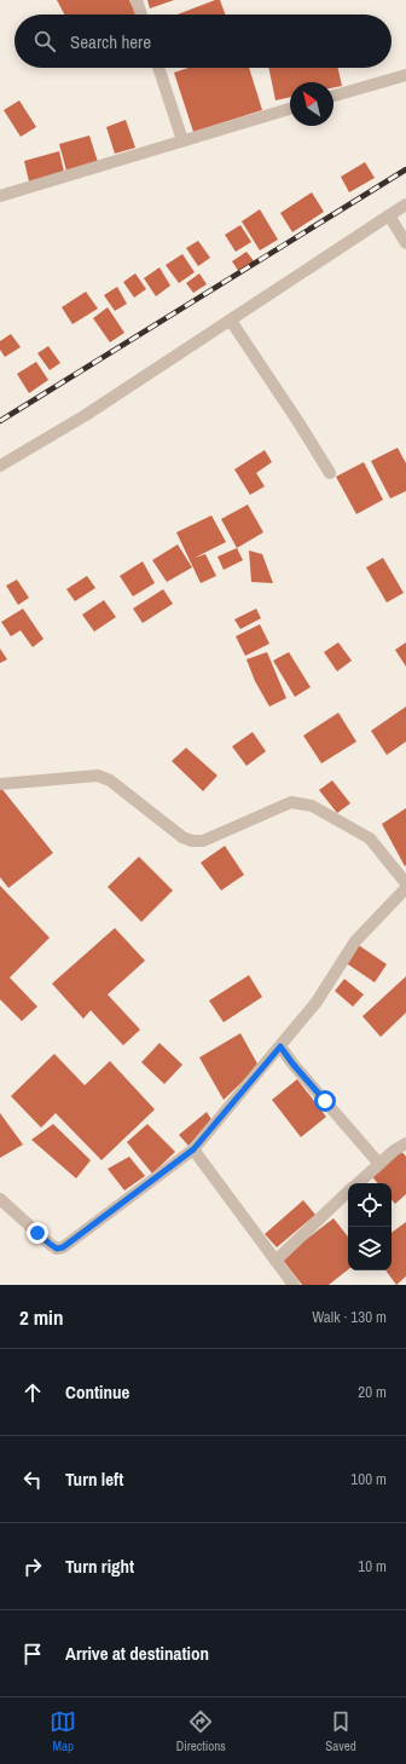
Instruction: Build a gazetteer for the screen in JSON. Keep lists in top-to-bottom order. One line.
{"north":"top left","page":{"search":"Search here","heading":["2 min","Walk · 130 m"],"list":[["Continue","20 m"],["Turn left","100 m"],["Turn right","10 m"],"Arrive at destination"],"nav":["Map","Directions","Saved"]}}
